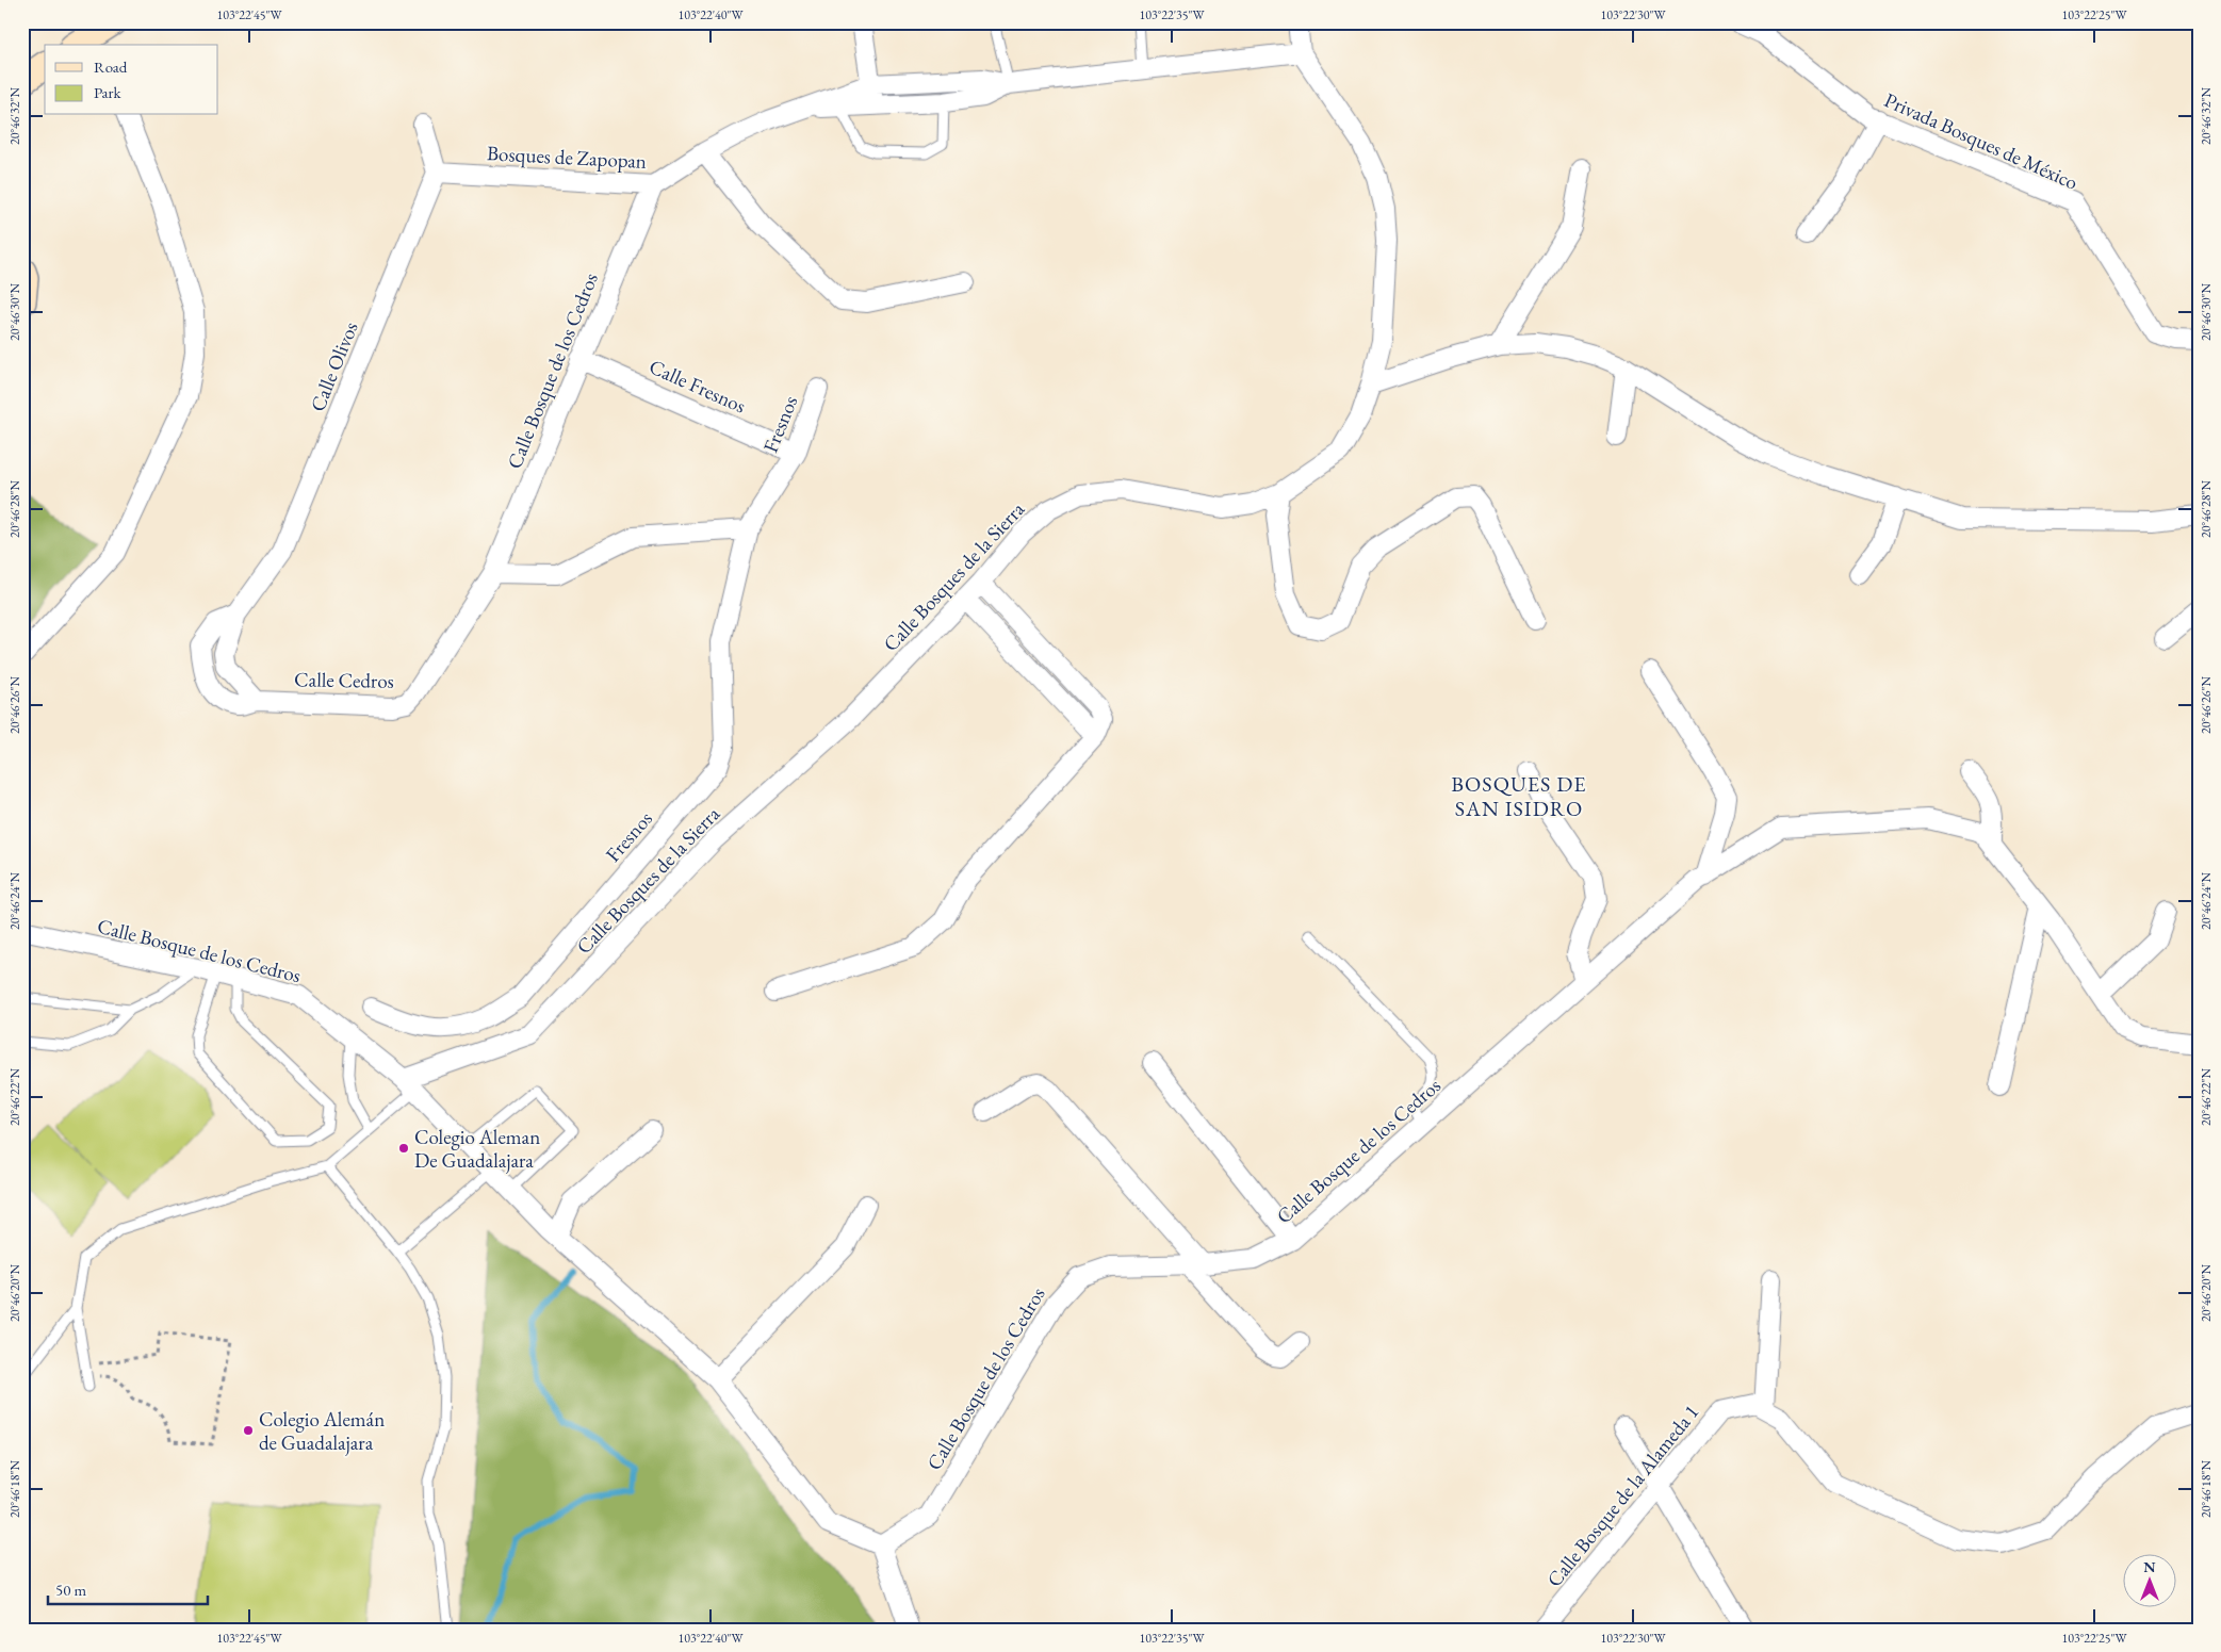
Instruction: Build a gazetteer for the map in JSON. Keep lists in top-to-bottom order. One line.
{"streets":{"street":["Privada Bosques de México","Bosques de Zapopan","Calle Olivos","Calle Bosque de los Cedros","Calle Fresnos","Fresnos","Calle Bosques de la Sierra","Calle Cedros","Calle Bosque de la Alameda 1"]},"crossings":[["Bosques de Zapopan","Calle Olivos"],["Bosques de Zapopan","Calle Bosque de los Cedros"],["Bosques de Zapopan","Calle Bosques de la Sierra"],["Calle Bosque de los Cedros","Calle Fresnos"],["Calle Bosque de los Cedros","Calle Bosques de la Sierra"],["Calle Bosque de los Cedros","Calle Cedros"],["Calle Fresnos","Fresnos"]],"districts":["BOSQUES DE SAN ISIDRO"],"places":["Colegio Aleman De Guadalajara","Colegio Alemán de Guadalajara"],"legend":["Road","Park"],"scale_bar":"50 m","north":"top","coordinates":["103°22'45\"W","103°22'40\"W","103°22'35\"W","103°22'30\"W","103°22'25\"W","20°46'32\"N","20°46'30\"N","20°46'28\"N","20°46'26\"N","20°46'24\"N","20°46'22\"N","20°46'20\"N","20°46'18\"N"]}
